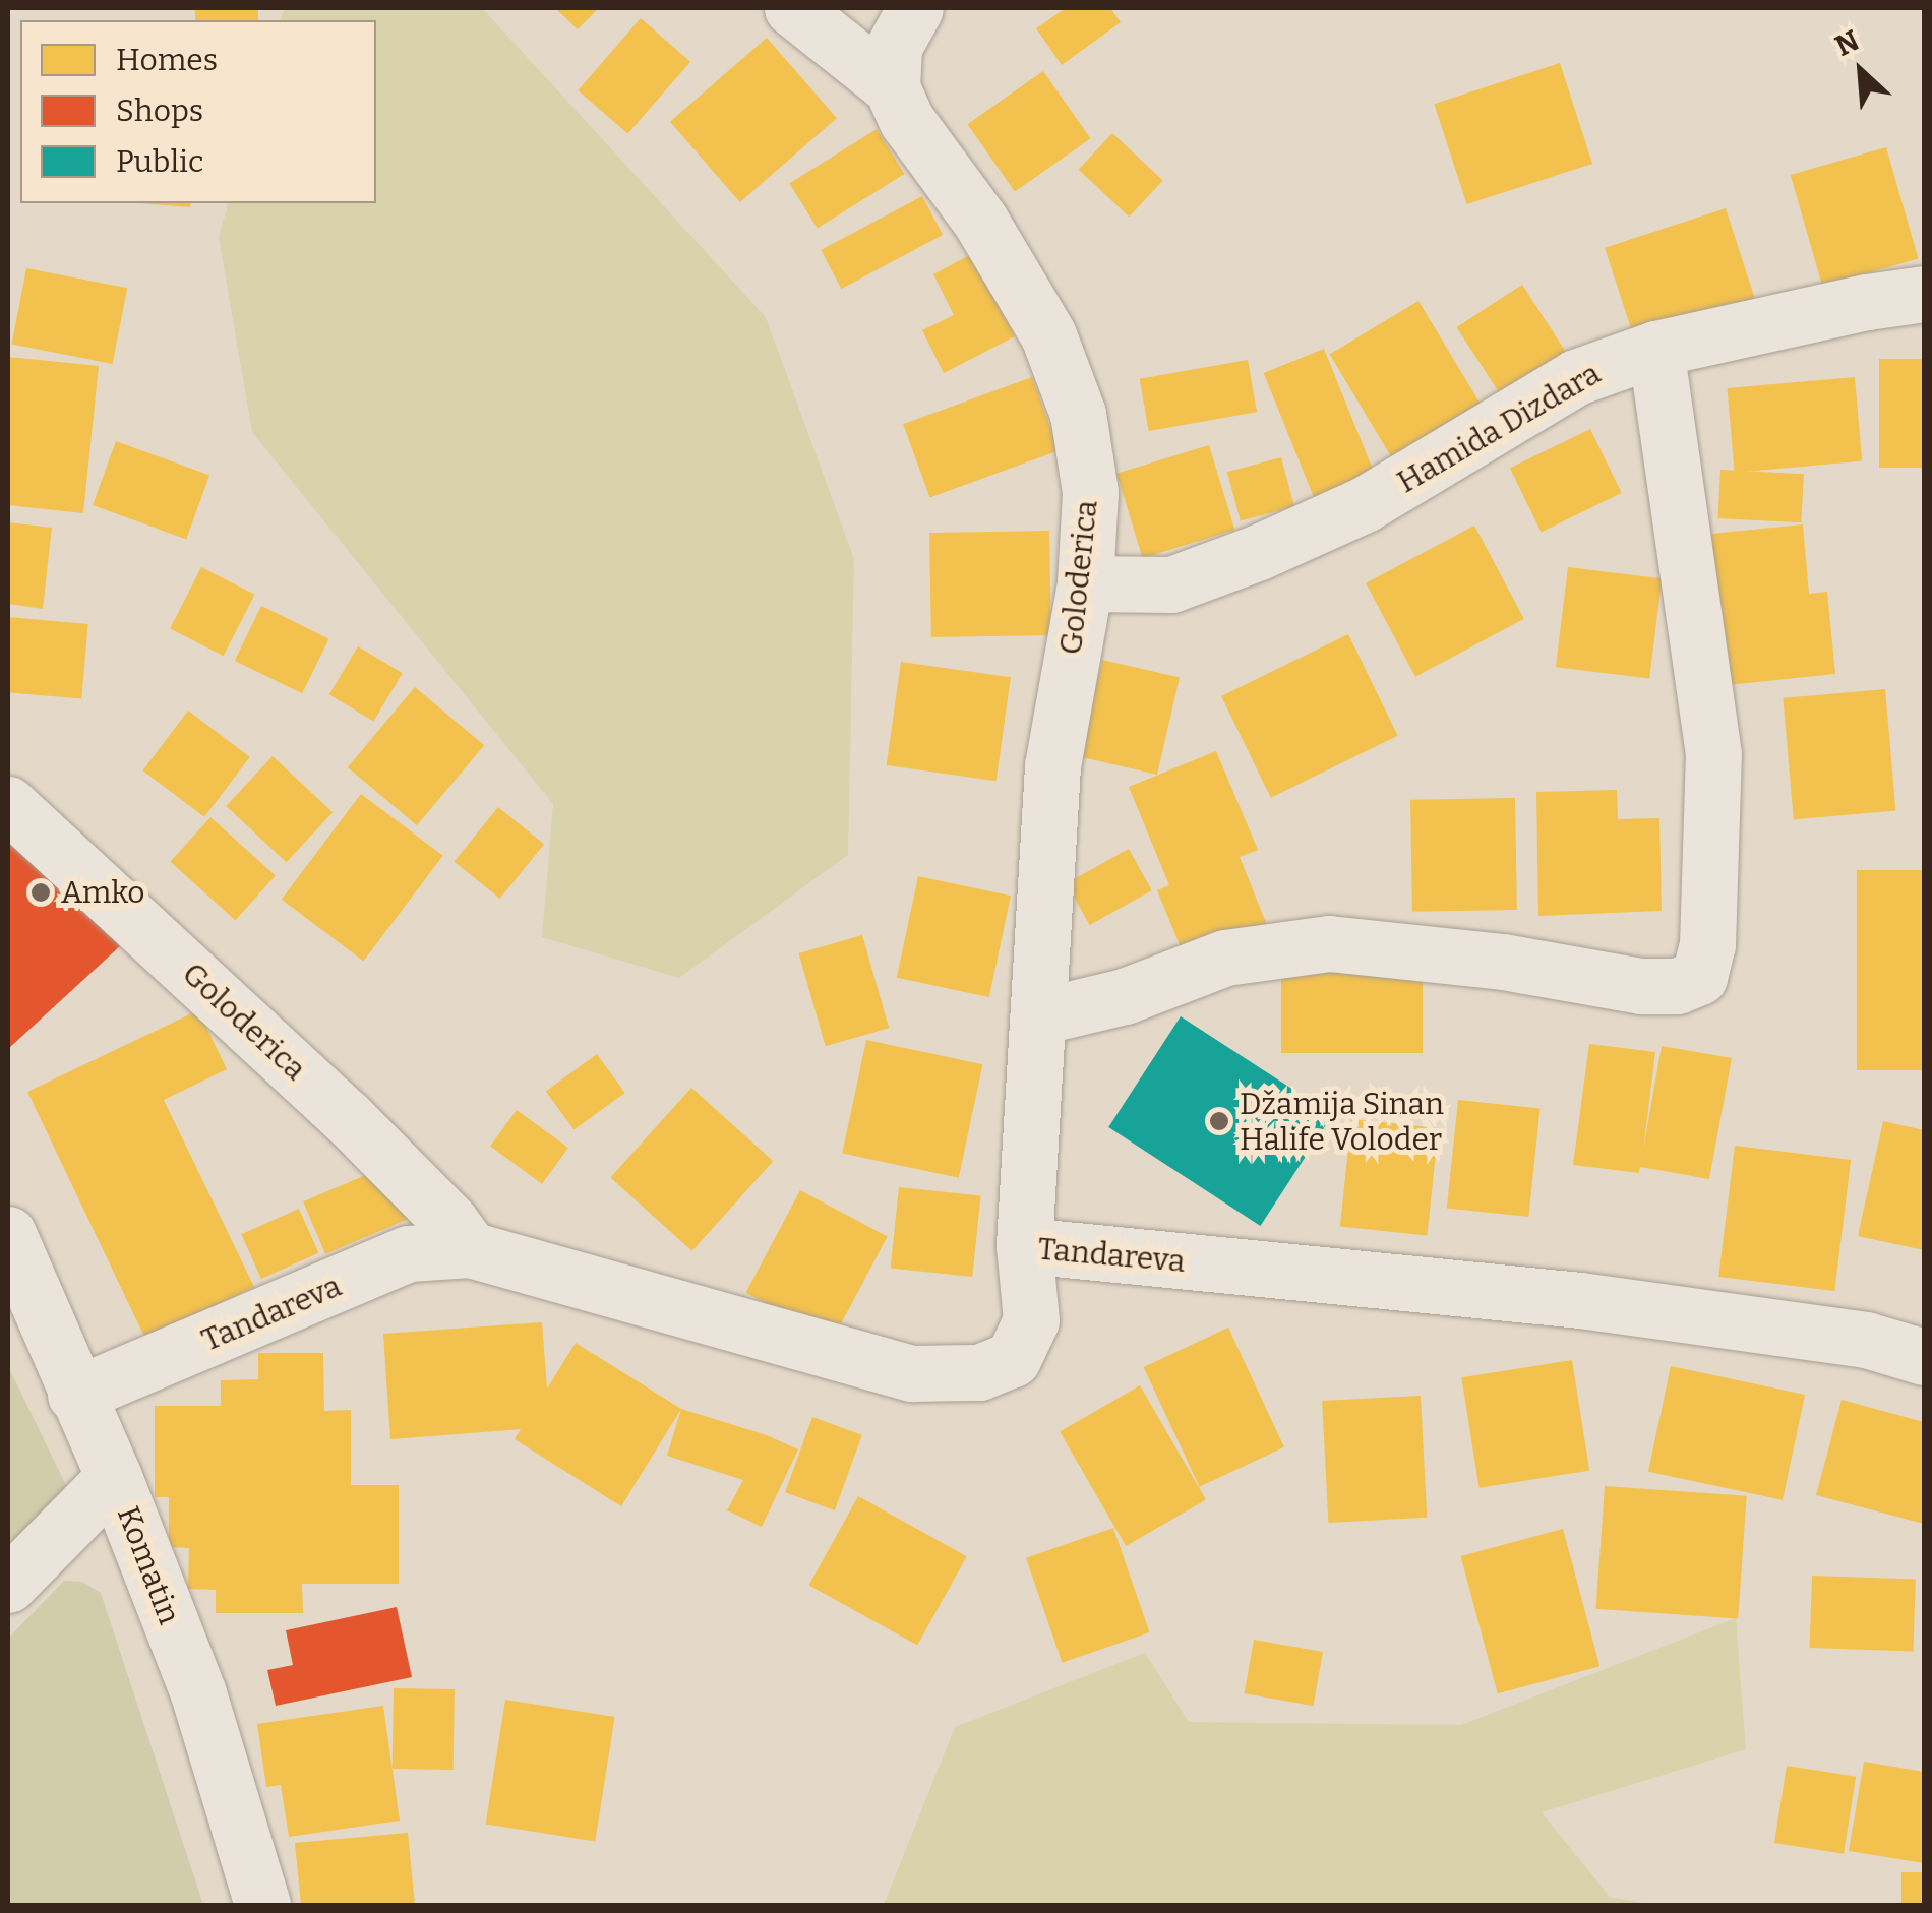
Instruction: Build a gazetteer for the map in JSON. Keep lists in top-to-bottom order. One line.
{"streets":{"street":["Hamida Dizdara","Goloderica","Tandareva","Komatin"]},"crossings":[["Hamida Dizdara","Goloderica"],["Goloderica","Tandareva"],["Tandareva","Komatin"]],"places":["Amko","Džamija Sinan Halife Voloder"],"legend":["Homes","Shops","Public"],"north":"top left"}
